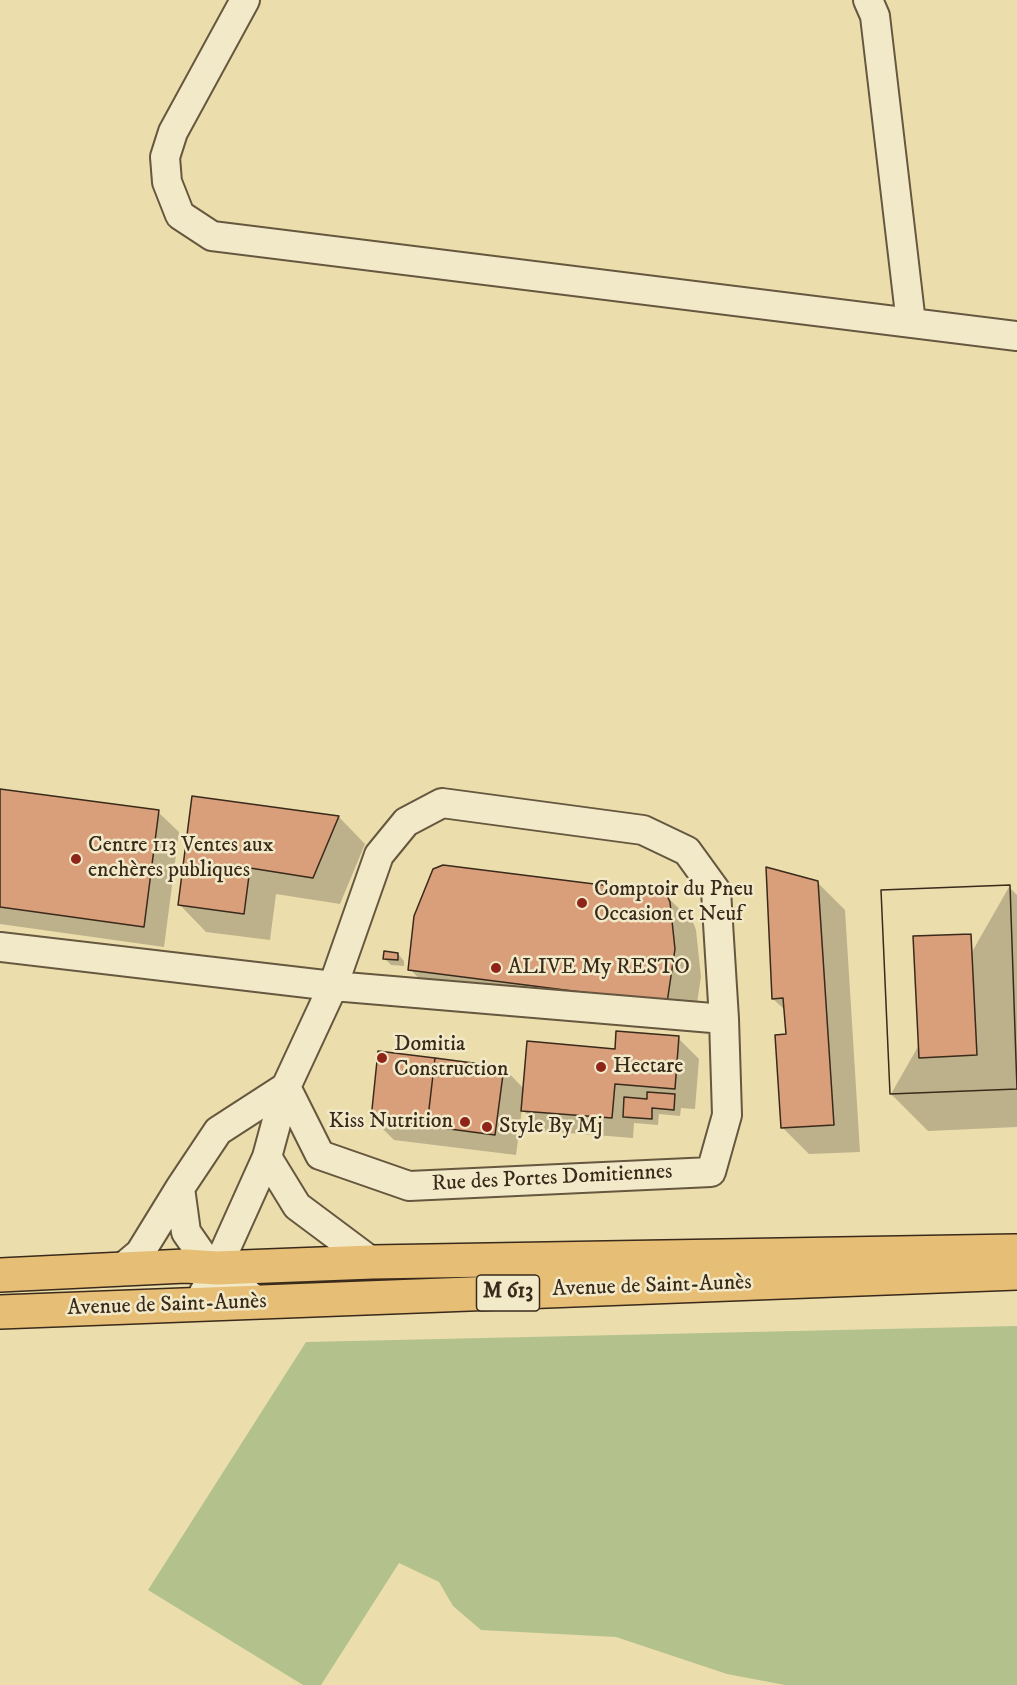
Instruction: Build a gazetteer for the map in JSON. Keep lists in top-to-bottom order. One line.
{"streets":{"main road":["Avenue de Saint-Aunès","M 613"],"street":["Rue des Portes Domitiennes"]},"crossings":[["Rue des Portes Domitiennes","Avenue de Saint-Aunès"]],"places":["Centre 113 Ventes aux enchères publiques","Comptoir du Pneu Occasion et Neuf","ALIVE My RESTO","Domitia Construction","Hectare","Kiss Nutrition","Style By Mj"]}
